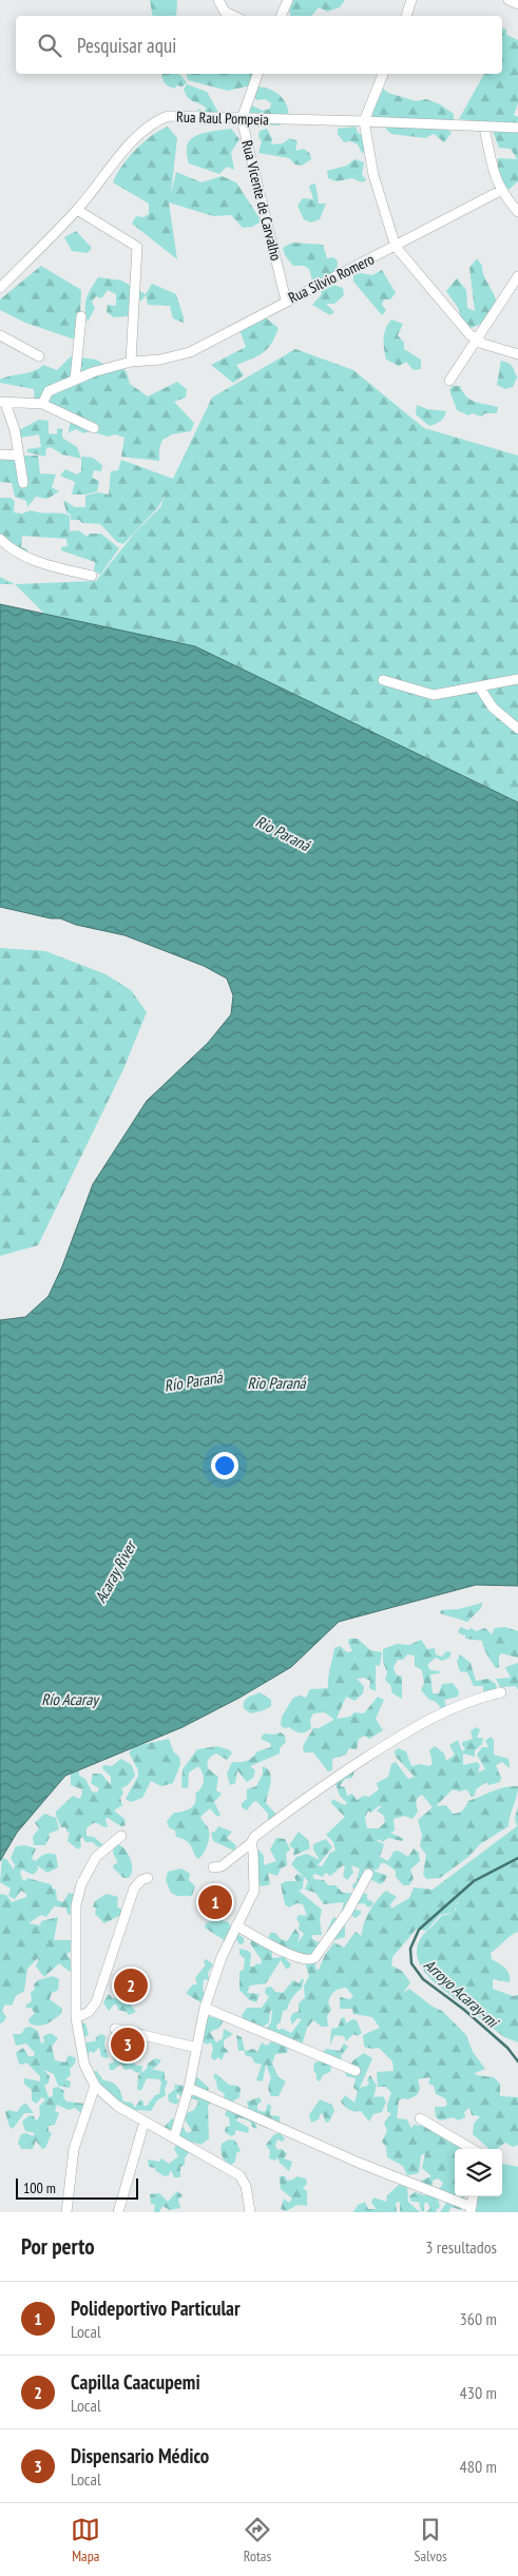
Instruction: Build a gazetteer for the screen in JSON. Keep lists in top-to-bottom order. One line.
{"streets":{"street":["Rua Raul Pompeia","Rua Vicente de Carvalho","Rua Silvio Romero"]},"crossings":[["Rua Raul Pompeia","Rua Vicente de Carvalho"],["Rua Vicente de Carvalho","Rua Silvio Romero"]],"water":["Rio Paraná","Río Paraná","Acaray River","Río Acaray","Arroyo Acaray-mi"],"scale_bar":"100 m","page":{"search":"Pesquisar aqui","pins":["1","2","3"],"scale":"100 m","heading":["Por perto","3 resultados"],"list":[{"mark":"1","name":"Polideportivo Particular","note":"Local","value":"360 m"},{"mark":"2","name":"Capilla Caacupemi","note":"Local","value":"430 m"},{"mark":"3","name":"Dispensario Médico","note":"Local","value":"480 m"}],"nav":["Mapa","Rotas","Salvos"]}}
